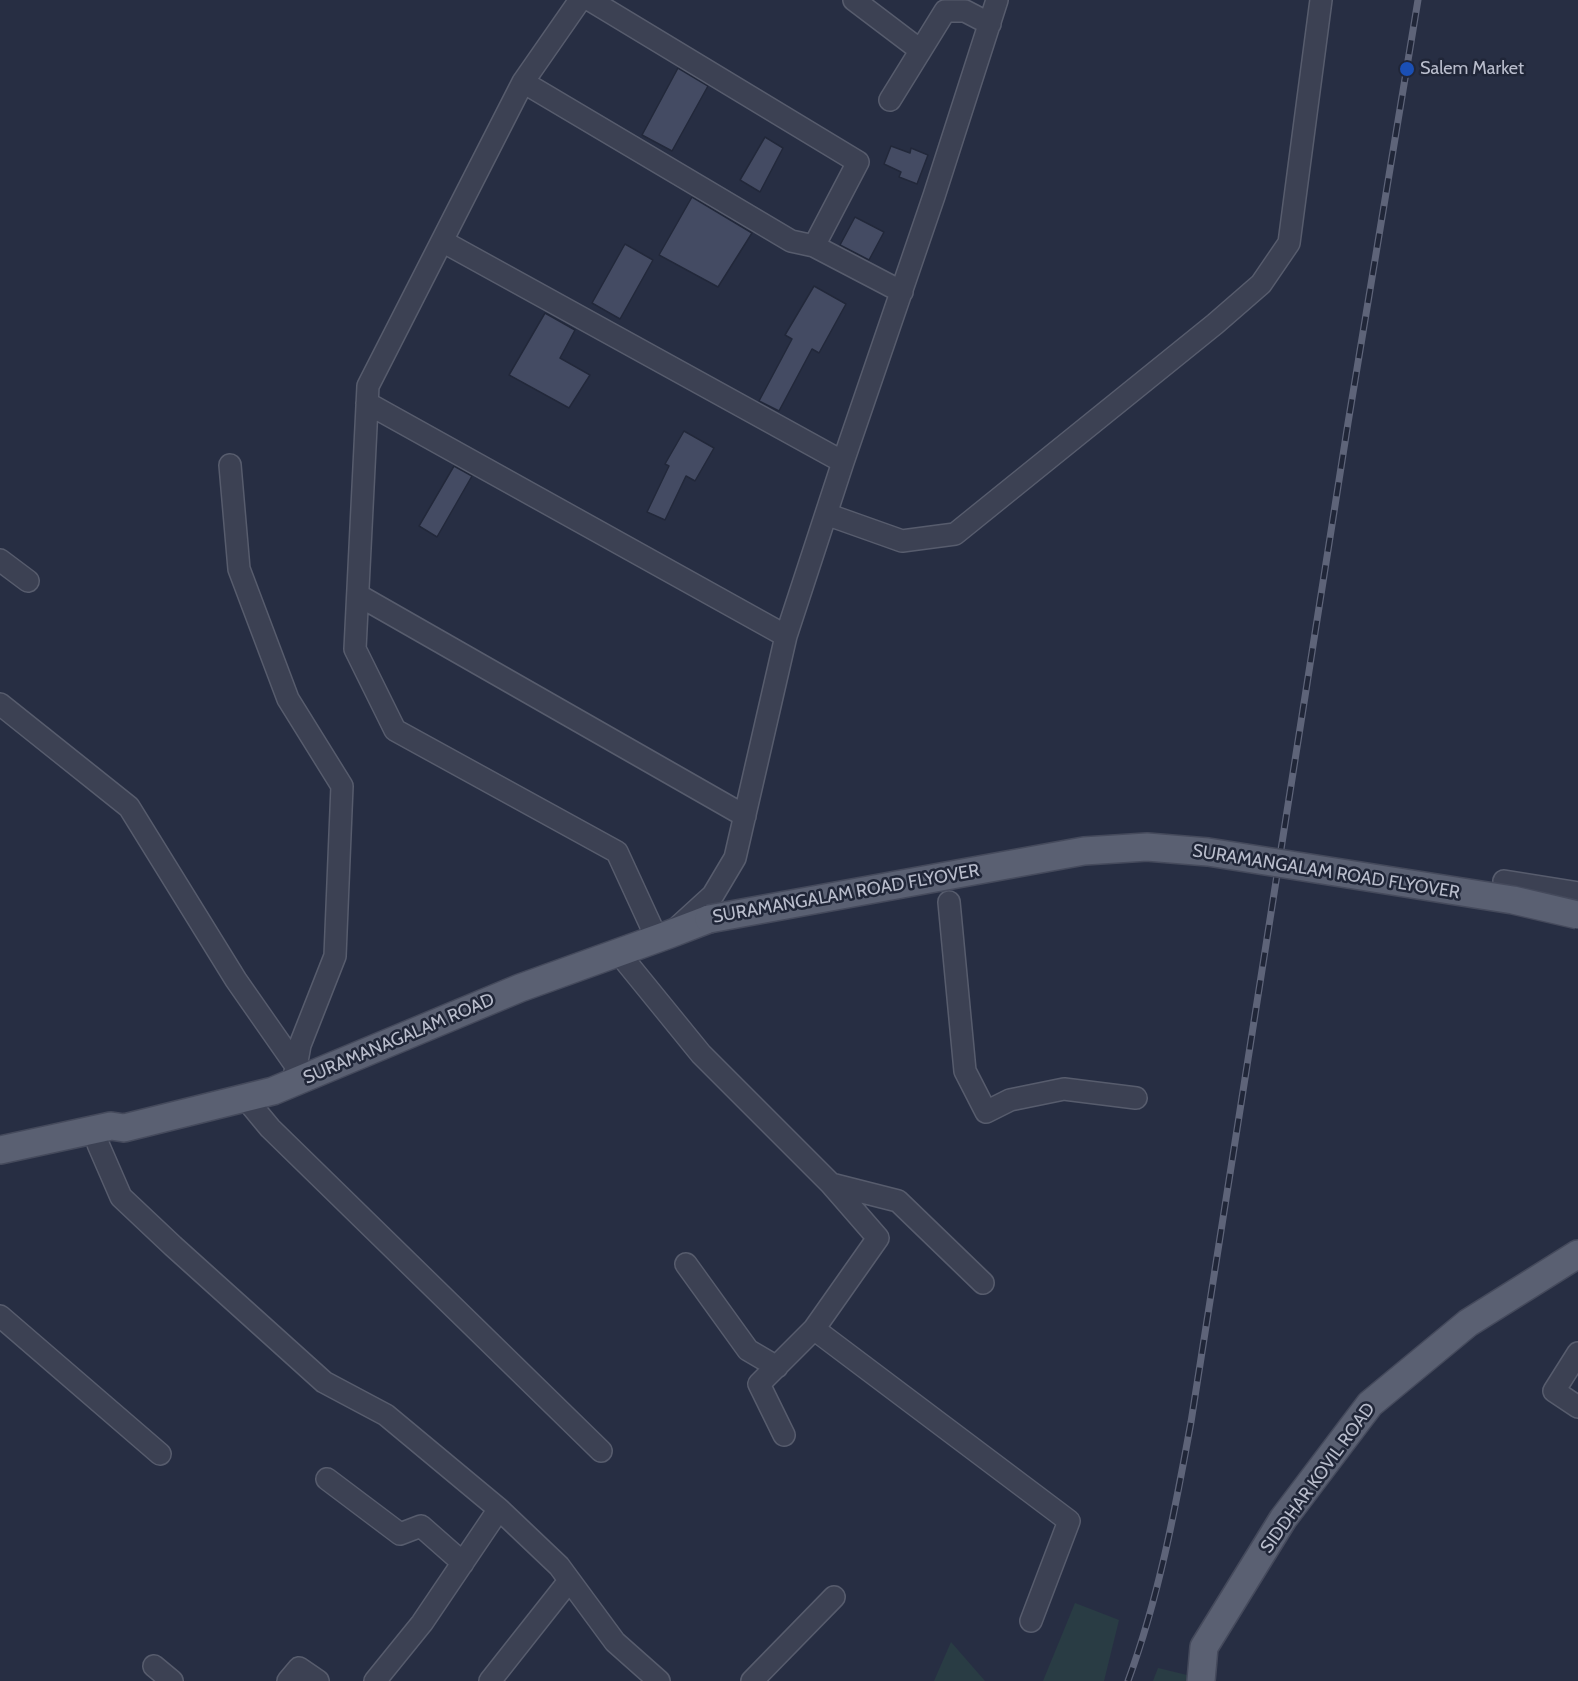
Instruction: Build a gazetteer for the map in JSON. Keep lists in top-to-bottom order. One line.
{"streets":{"main road":["SURAMANGALAM ROAD FLYOVER","SURAMANAGALAM ROAD","SIDDHAR KOVIL ROAD"]},"crossings":[["SURAMANGALAM ROAD FLYOVER","SURAMANAGALAM ROAD"]],"places":["Salem Market"]}
